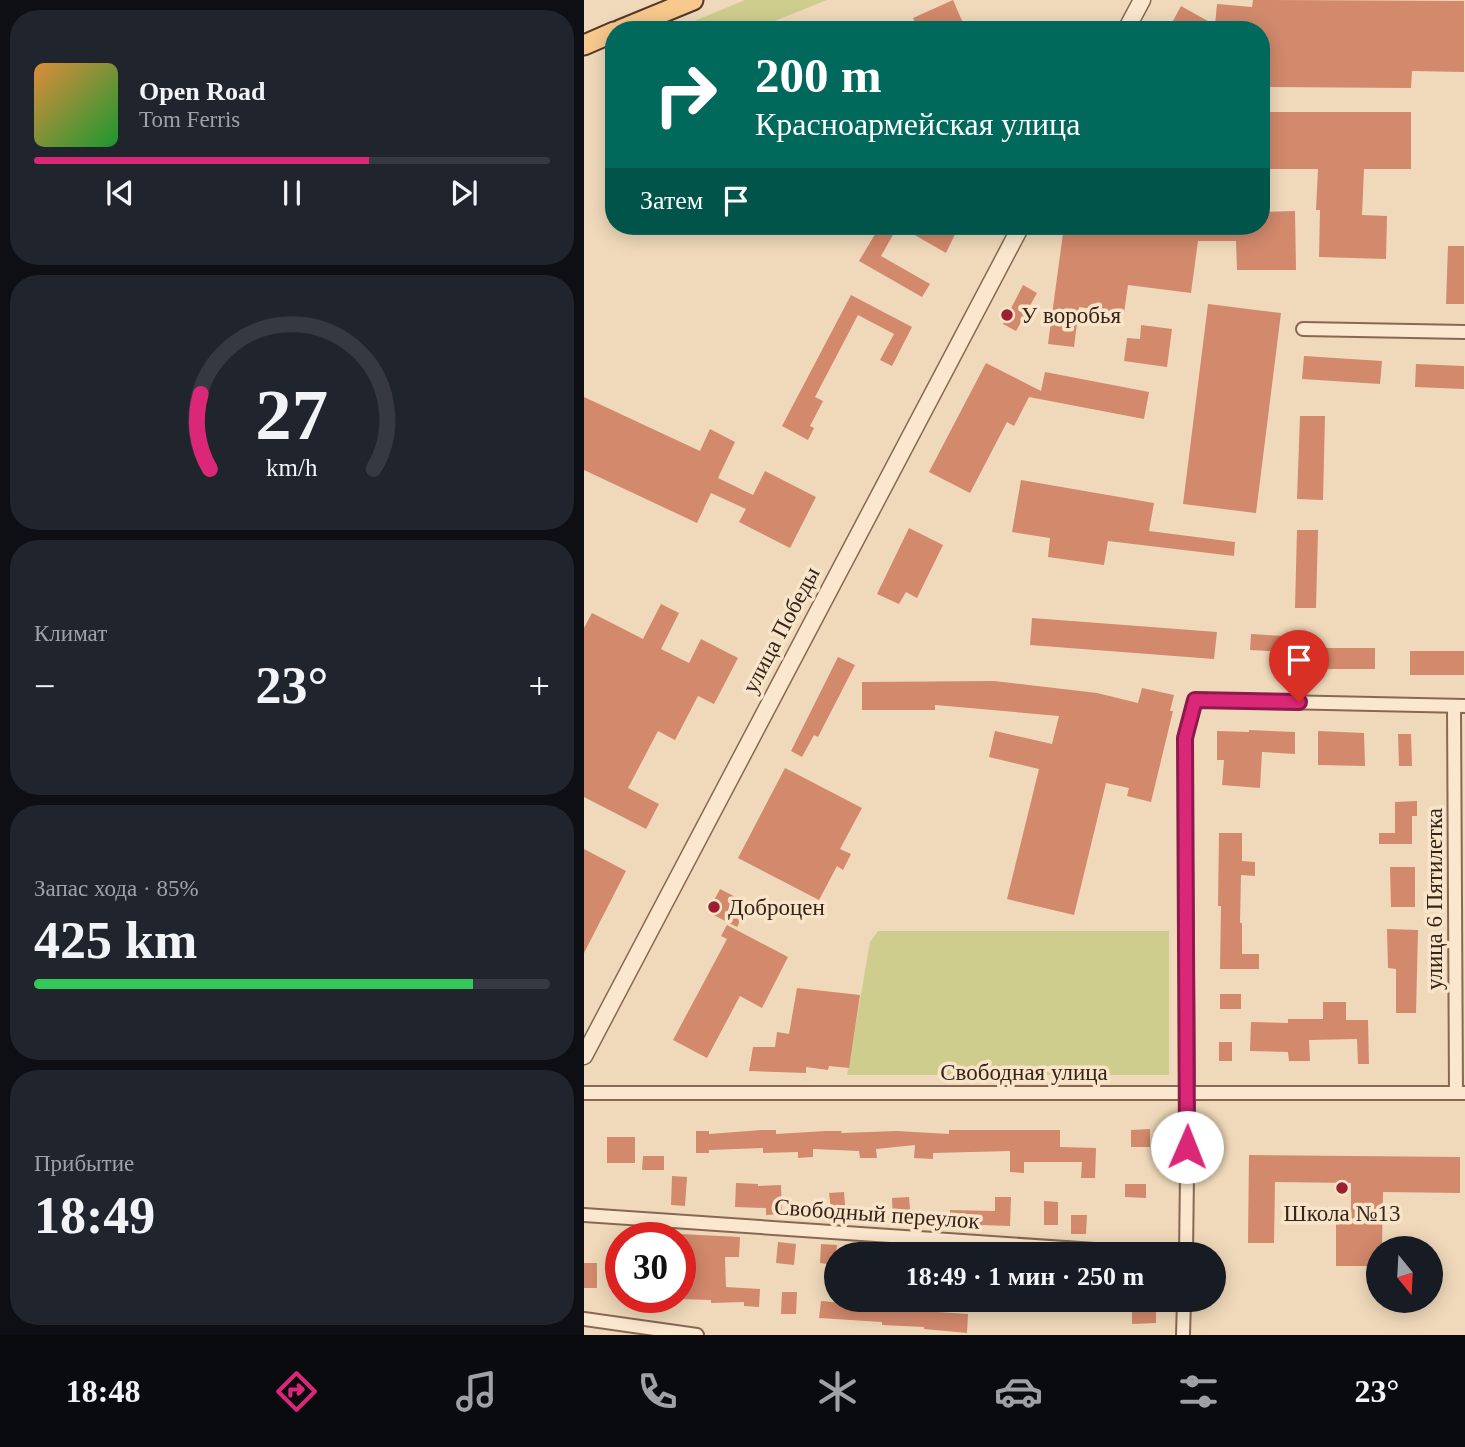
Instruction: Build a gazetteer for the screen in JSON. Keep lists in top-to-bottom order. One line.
{"streets":{"street":["улица Победы","улица 6 Пятилетка","Свободная улица","Свободный переулок"]},"crossings":[["улица 6 Пятилетка","Свободная улица"]],"places":["У воробья","Доброцен","Школа №13"],"north":"bottom","page":{"turn":["200 m","Красноармейская улица"],"song":["Open Road","Tom Ferris"],"then":"Затем","tile":["Климат",["Запас хода · 85%","425 km"],["Прибытие","18:49"]],"heat":["−","23°","+"],"limit":"30","trip":"18:49 · 1 мин · 250 m","tabs":["18:48","23°"],"gauge":["27","km/h"]}}
